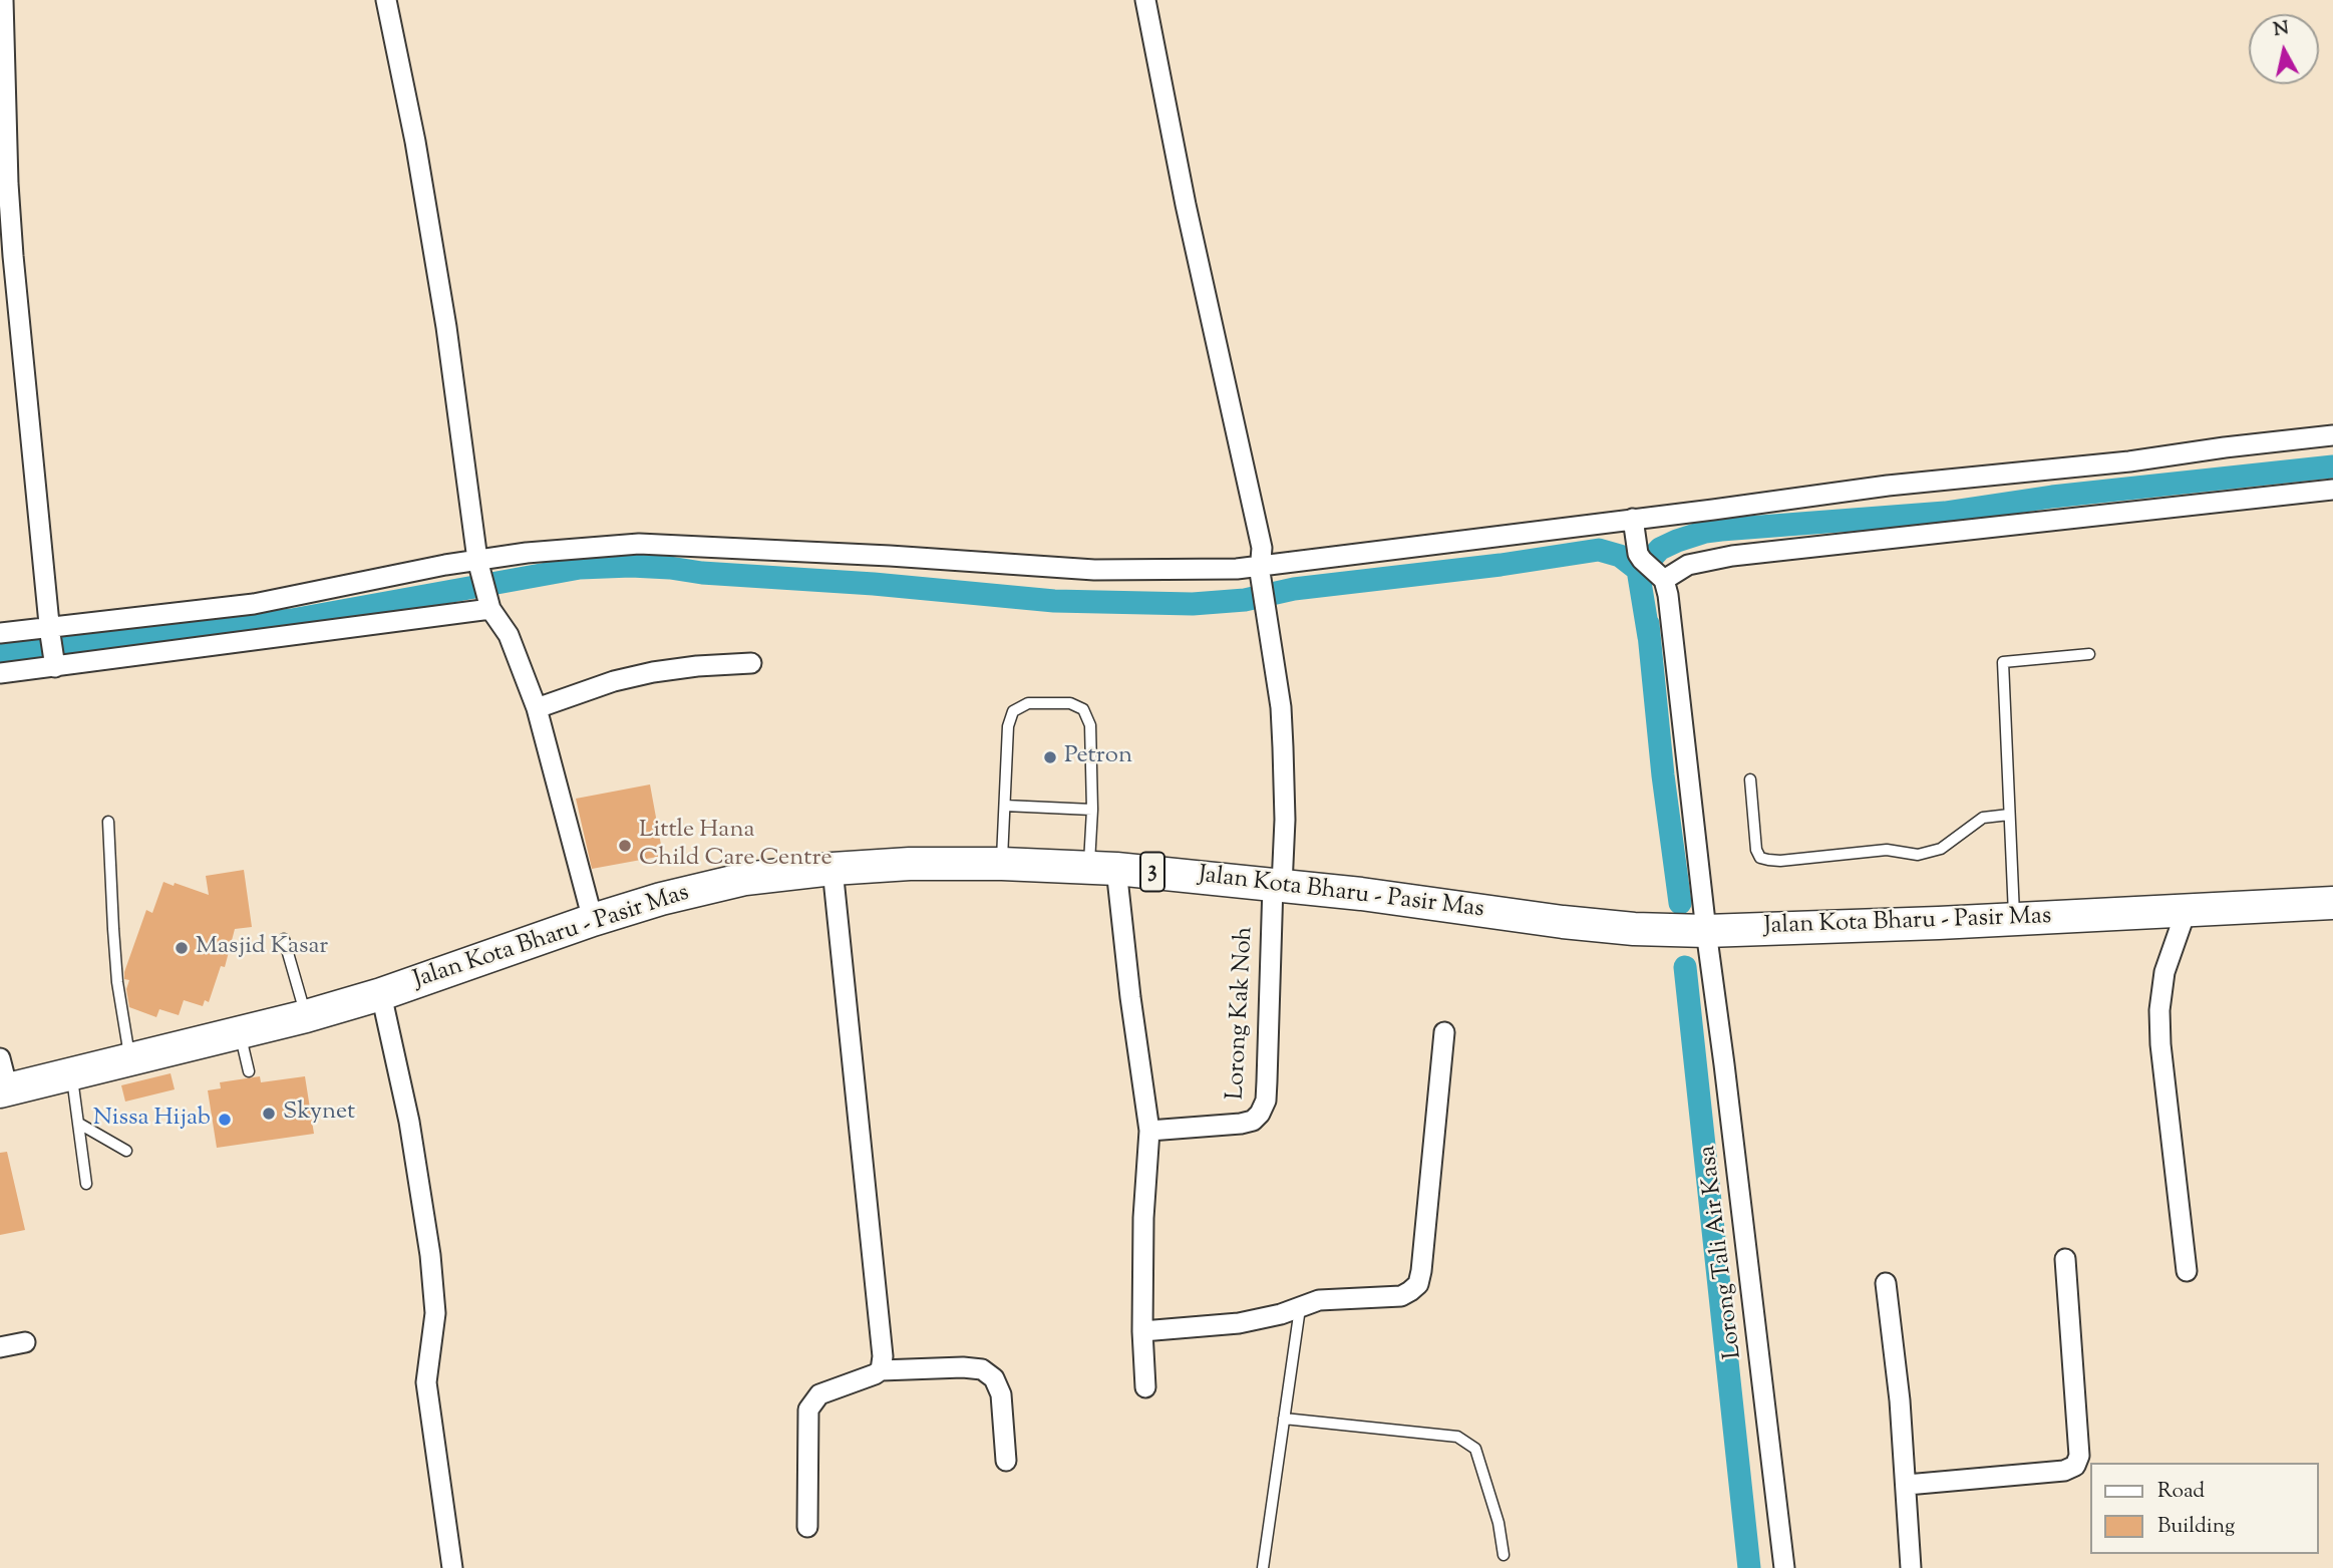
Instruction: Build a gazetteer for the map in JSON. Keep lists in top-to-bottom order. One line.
{"streets":{"highway":["3","Jalan Kota Bharu - Pasir Mas"],"street":["Lorong Kak Noh","Lorong Tali Air Kasa"]},"crossings":[["Jalan Kota Bharu - Pasir Mas","Lorong Kak Noh"],["Jalan Kota Bharu - Pasir Mas","Lorong Tali Air Kasa"]],"places":["Petron","Little Hana Child Care Centre","Masjid Kasar","Skynet","Nissa Hijab"],"legend":["Road","Building"],"north":"top"}
